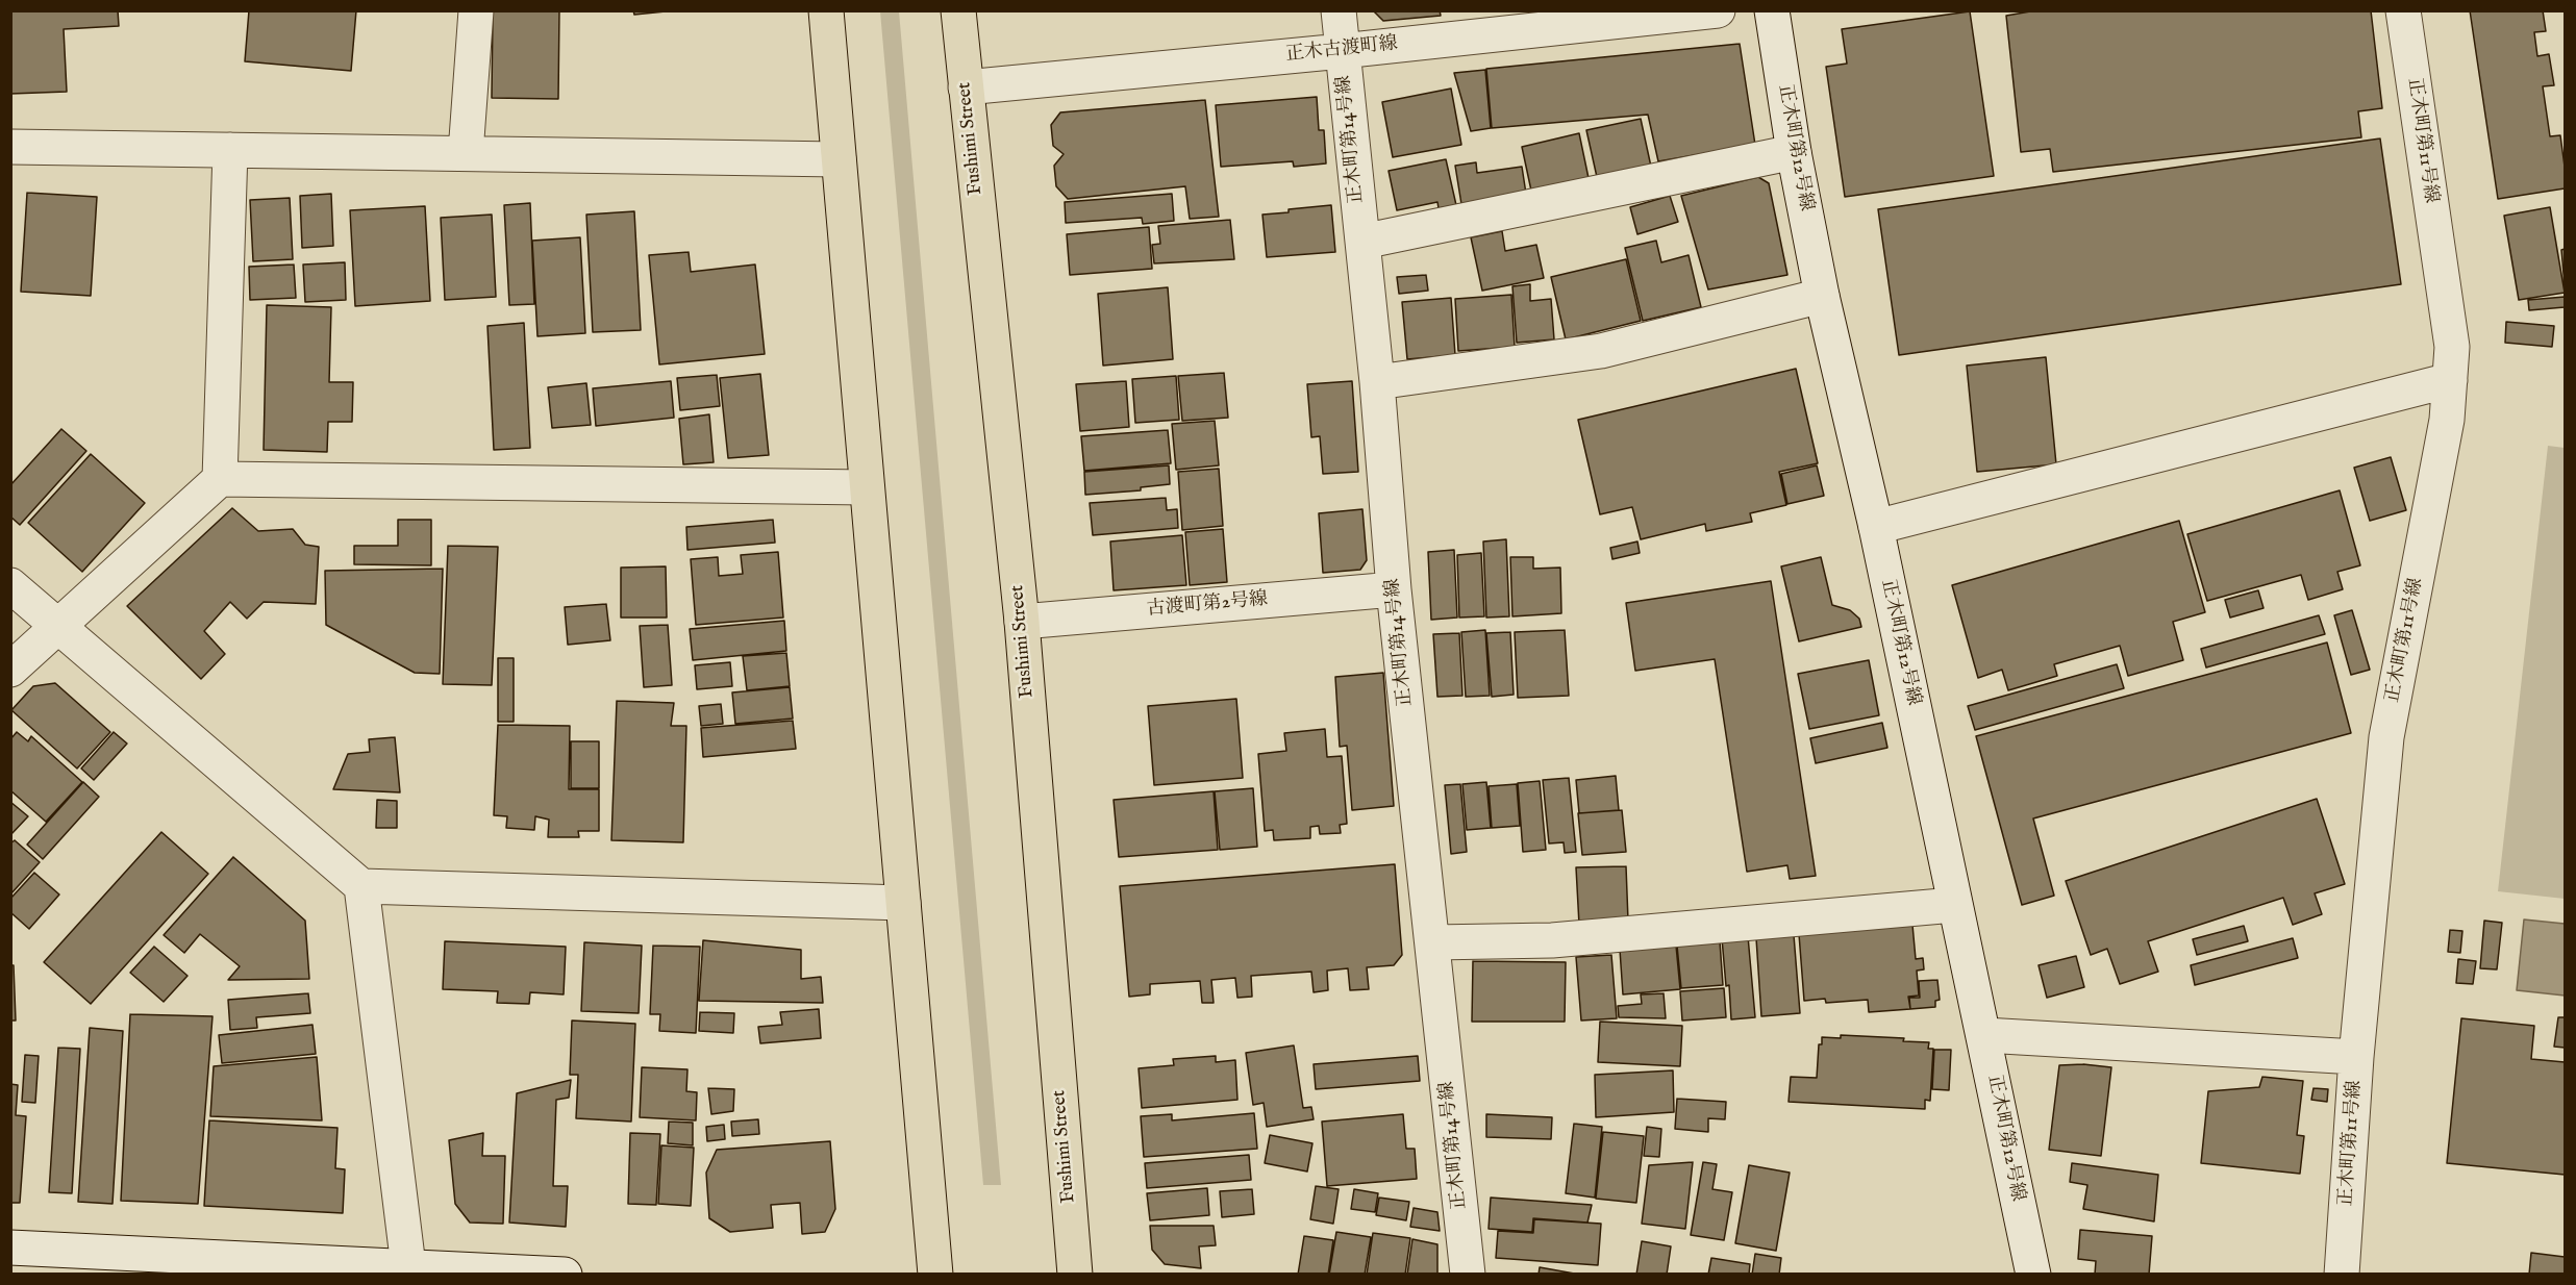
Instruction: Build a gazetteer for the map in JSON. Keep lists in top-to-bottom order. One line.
{"streets":{"highway":["Fushimi Street"],"street":["正木古渡町線","正木町第14号線","正木町第11号線","正木町第12号線","古渡町第2号線"]},"crossings":[["正木古渡町線","Fushimi Street"],["正木古渡町線","正木町第14号線"],["Fushimi Street","古渡町第2号線"],["正木町第14号線","古渡町第2号線"]]}
